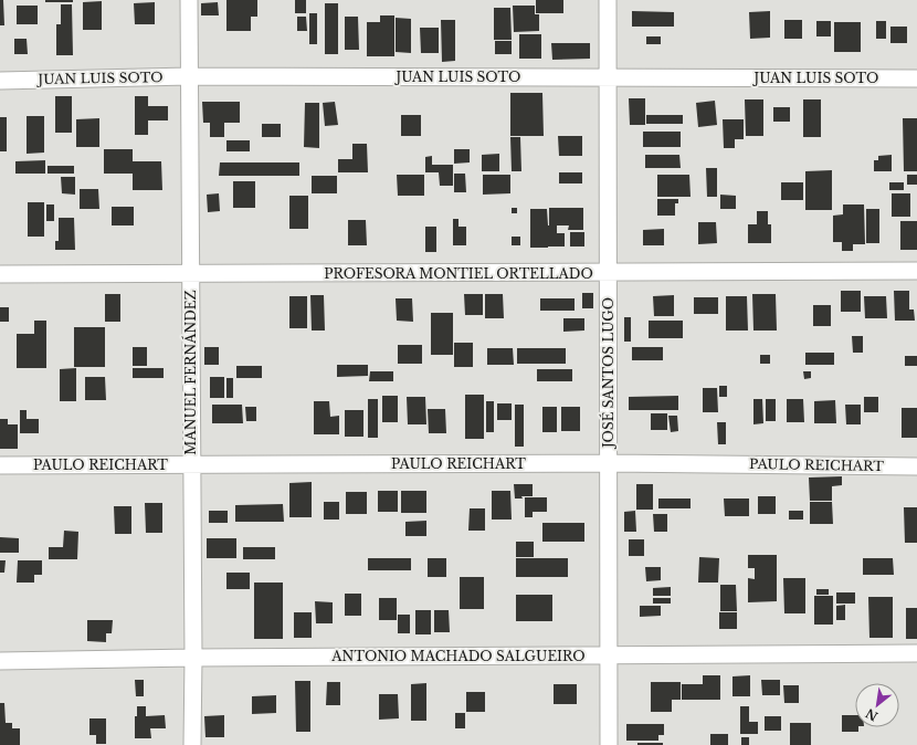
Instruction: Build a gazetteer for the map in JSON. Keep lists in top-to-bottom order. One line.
{"streets":{"street":["JUAN LUIS SOTO","PROFESORA MONTIEL ORTELLADO","MANUEL FERNÁNDEZ","JOSÉ SANTOS LUGO","PAULO REICHART","ANTONIO MACHADO SALGUEIRO"]},"crossings":[["JUAN LUIS SOTO","MANUEL FERNÁNDEZ"],["JUAN LUIS SOTO","JOSÉ SANTOS LUGO"],["PROFESORA MONTIEL ORTELLADO","MANUEL FERNÁNDEZ"],["PROFESORA MONTIEL ORTELLADO","JOSÉ SANTOS LUGO"],["MANUEL FERNÁNDEZ","PAULO REICHART"],["MANUEL FERNÁNDEZ","ANTONIO MACHADO SALGUEIRO"],["JOSÉ SANTOS LUGO","PAULO REICHART"],["JOSÉ SANTOS LUGO","ANTONIO MACHADO SALGUEIRO"]],"north":"bottom left"}
